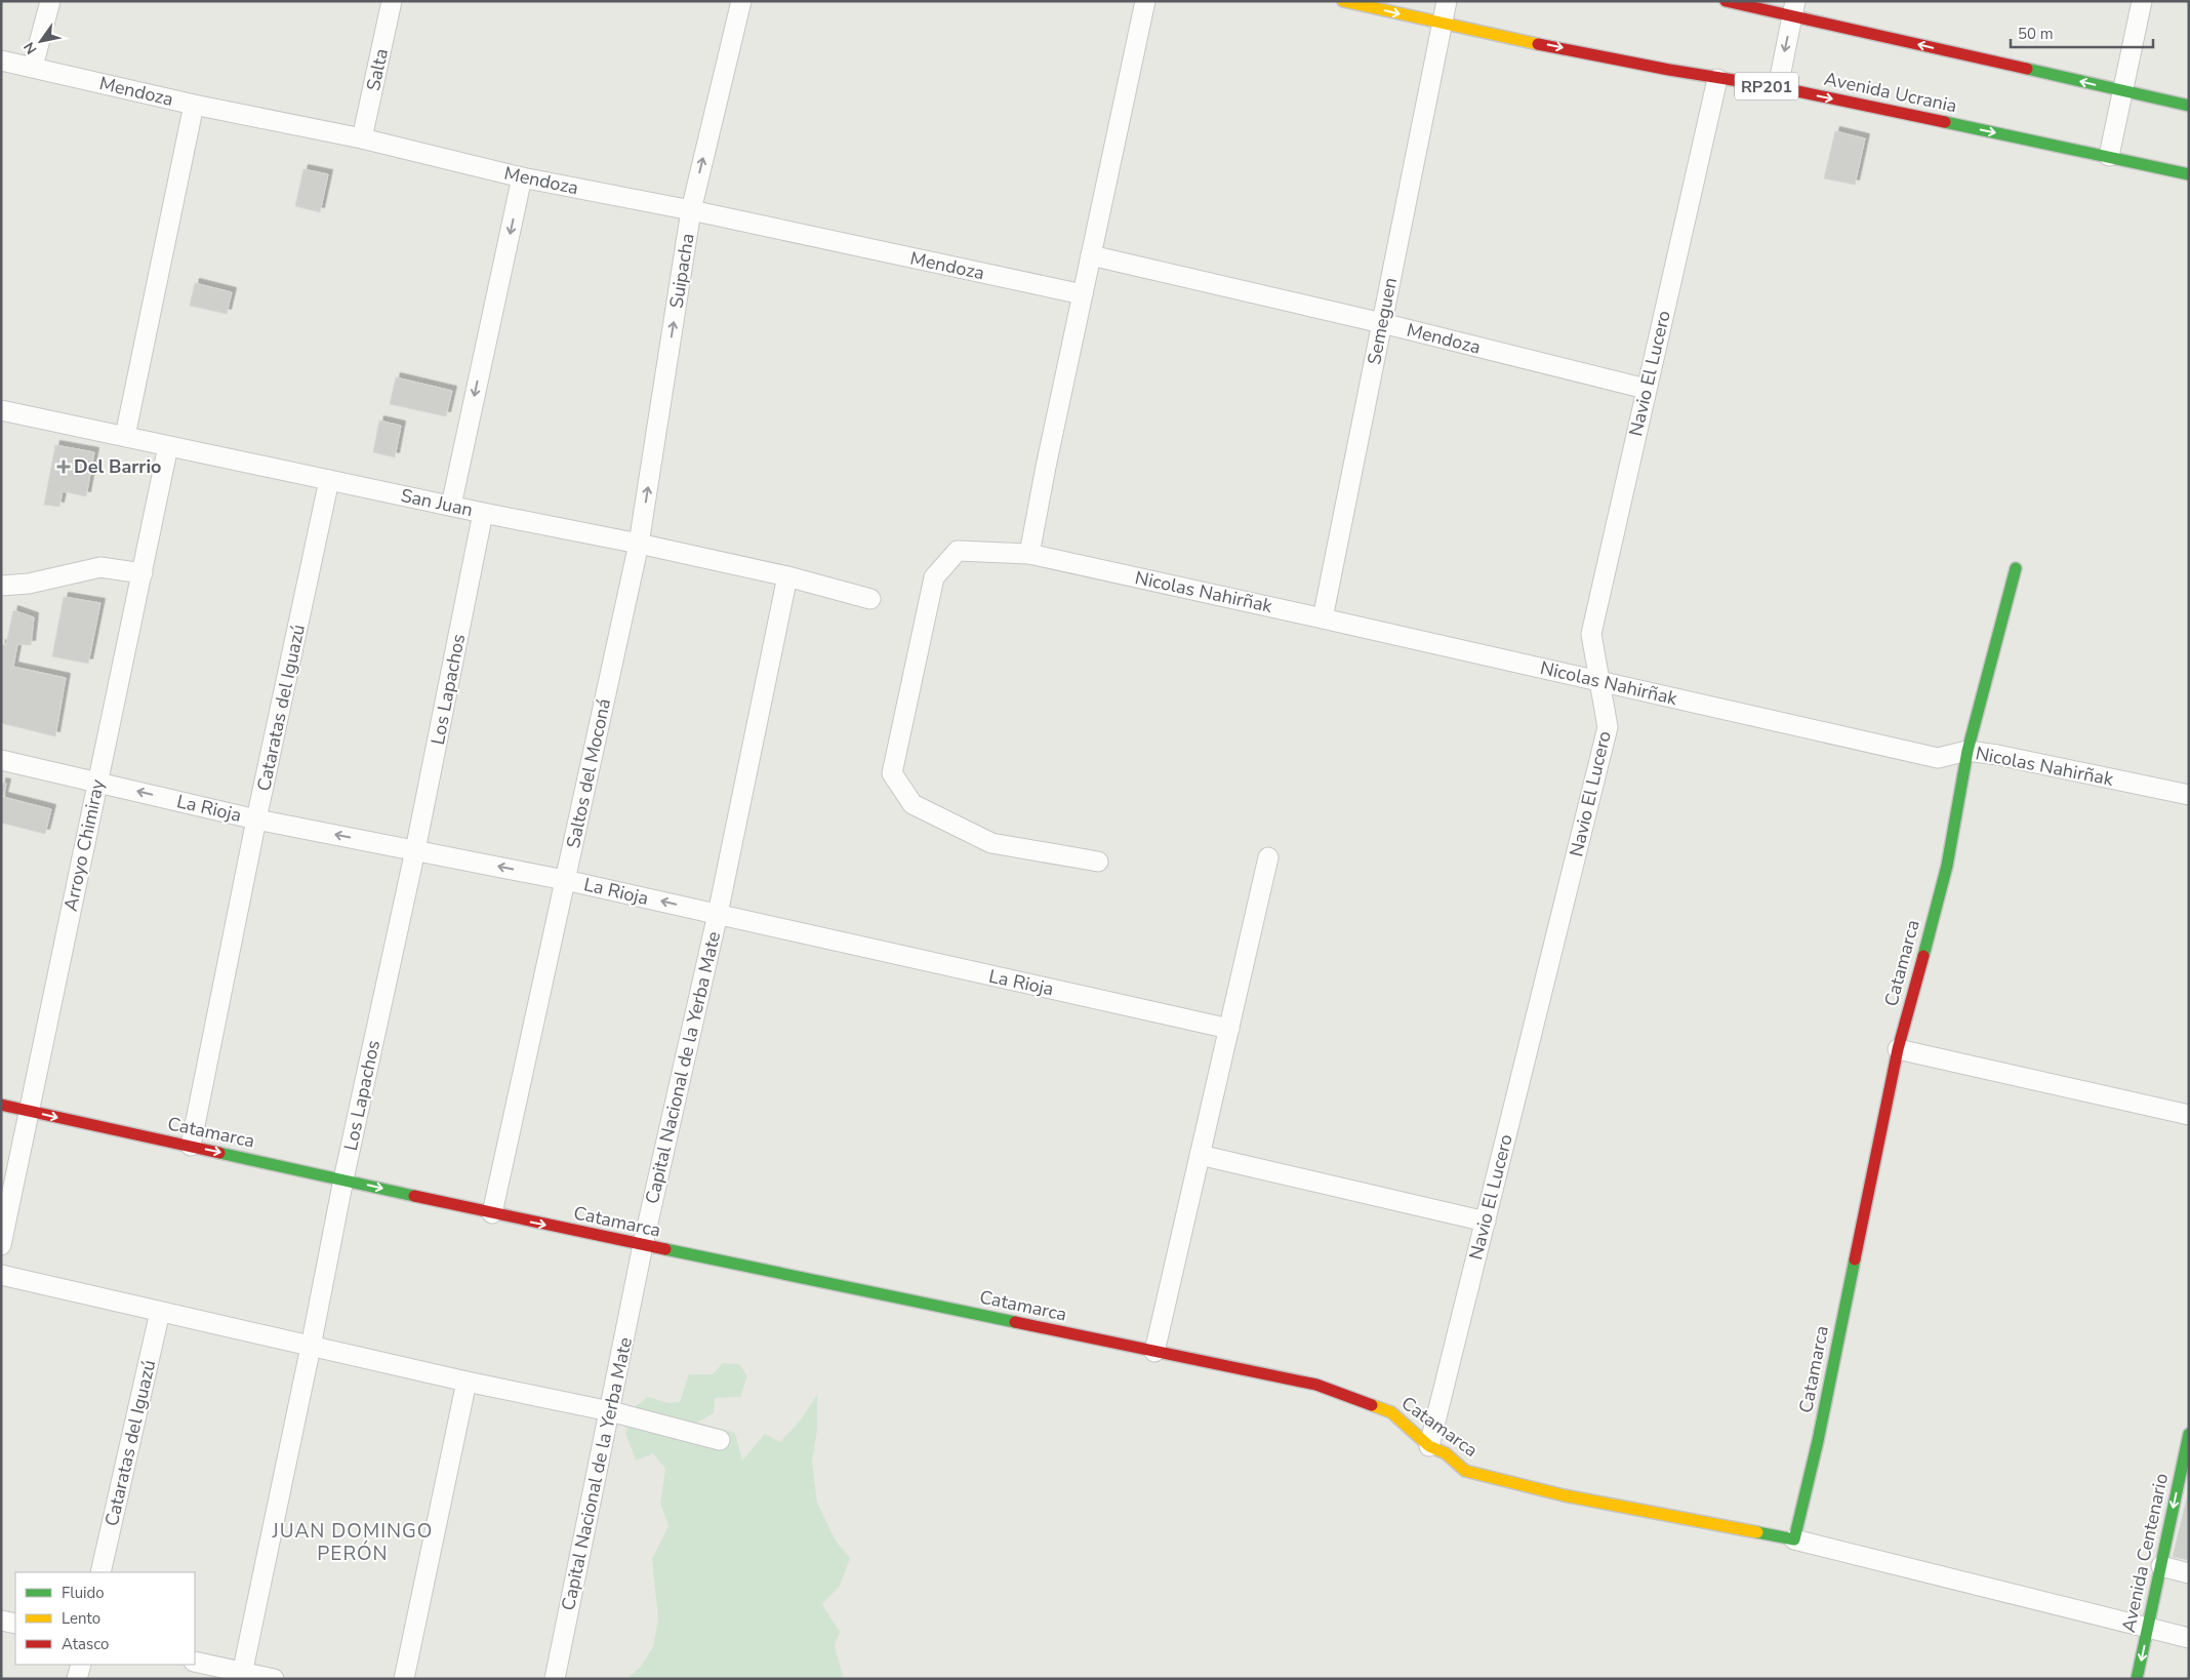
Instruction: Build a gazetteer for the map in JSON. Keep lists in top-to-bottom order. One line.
{"streets":{"street":["Salta","RP201","Mendoza","Avenida Ucrania","Suipacha","Semeguen","Navio El Lucero","San Juan","Nicolas Nahirñak","Los Lapachos","Cataratas del Iguazú","Saltos del Moconá","La Rioja","Arroyo Chimiray","Catamarca","Capital Nacional de la Yerba Mate","Avenida Centenario"]},"crossings":[["Salta","Mendoza"],["Mendoza","Suipacha"],["Mendoza","Semeguen"],["Mendoza","Navio El Lucero"],["Avenida Ucrania","Semeguen"],["Avenida Ucrania","Navio El Lucero"],["Suipacha","San Juan"],["Suipacha","Saltos del Moconá"],["Semeguen","Nicolas Nahirñak"],["Navio El Lucero","Nicolas Nahirñak"],["Navio El Lucero","Catamarca"],["San Juan","Los Lapachos"],["San Juan","Cataratas del Iguazú"],["San Juan","Saltos del Moconá"],["San Juan","Arroyo Chimiray"],["San Juan","Capital Nacional de la Yerba Mate"],["Nicolas Nahirñak","Catamarca"],["Los Lapachos","La Rioja"],["Los Lapachos","Catamarca"],["Cataratas del Iguazú","La Rioja"],["Cataratas del Iguazú","Catamarca"],["Saltos del Moconá","La Rioja"],["Saltos del Moconá","Catamarca"],["La Rioja","Arroyo Chimiray"],["La Rioja","Capital Nacional de la Yerba Mate"],["Arroyo Chimiray","Catamarca"],["Catamarca","Capital Nacional de la Yerba Mate"]],"one_way":["Suipacha","La Rioja","Avenida Centenario"],"districts":["JUAN DOMINGO PERÓN"],"places":{"health":["Del Barrio"]},"legend":["Fluido","Lento","Atasco"],"scale_bar":"50 m","north":"bottom left"}
